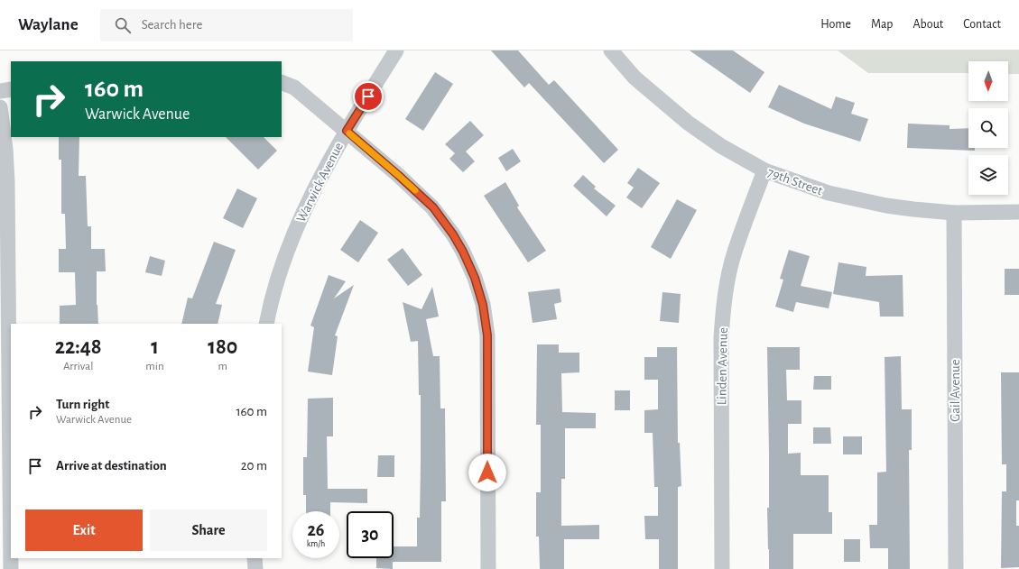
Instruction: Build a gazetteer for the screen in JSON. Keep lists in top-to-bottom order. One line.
{"streets":{"street":["79th Street","Warwick Avenue","Linden Avenue","Gail Avenue"]},"crossings":[["79th Street","Linden Avenue"],["79th Street","Gail Avenue"]],"north":"bottom","page":{"header":"Waylane","search":"Search here","nav":["Home","Map","About","Contact"],"turn":["160 m","Warwick Avenue"],"eta":["22:48","Arrival","1","min","180","m"],"list":[{"name":"Turn right","note":"Warwick Avenue","value":"160 m"},{"name":"Arrive at destination","value":"20 m"}],"buttons":["Exit","Share"],"speed":"26 km/h","limit":"30"}}
